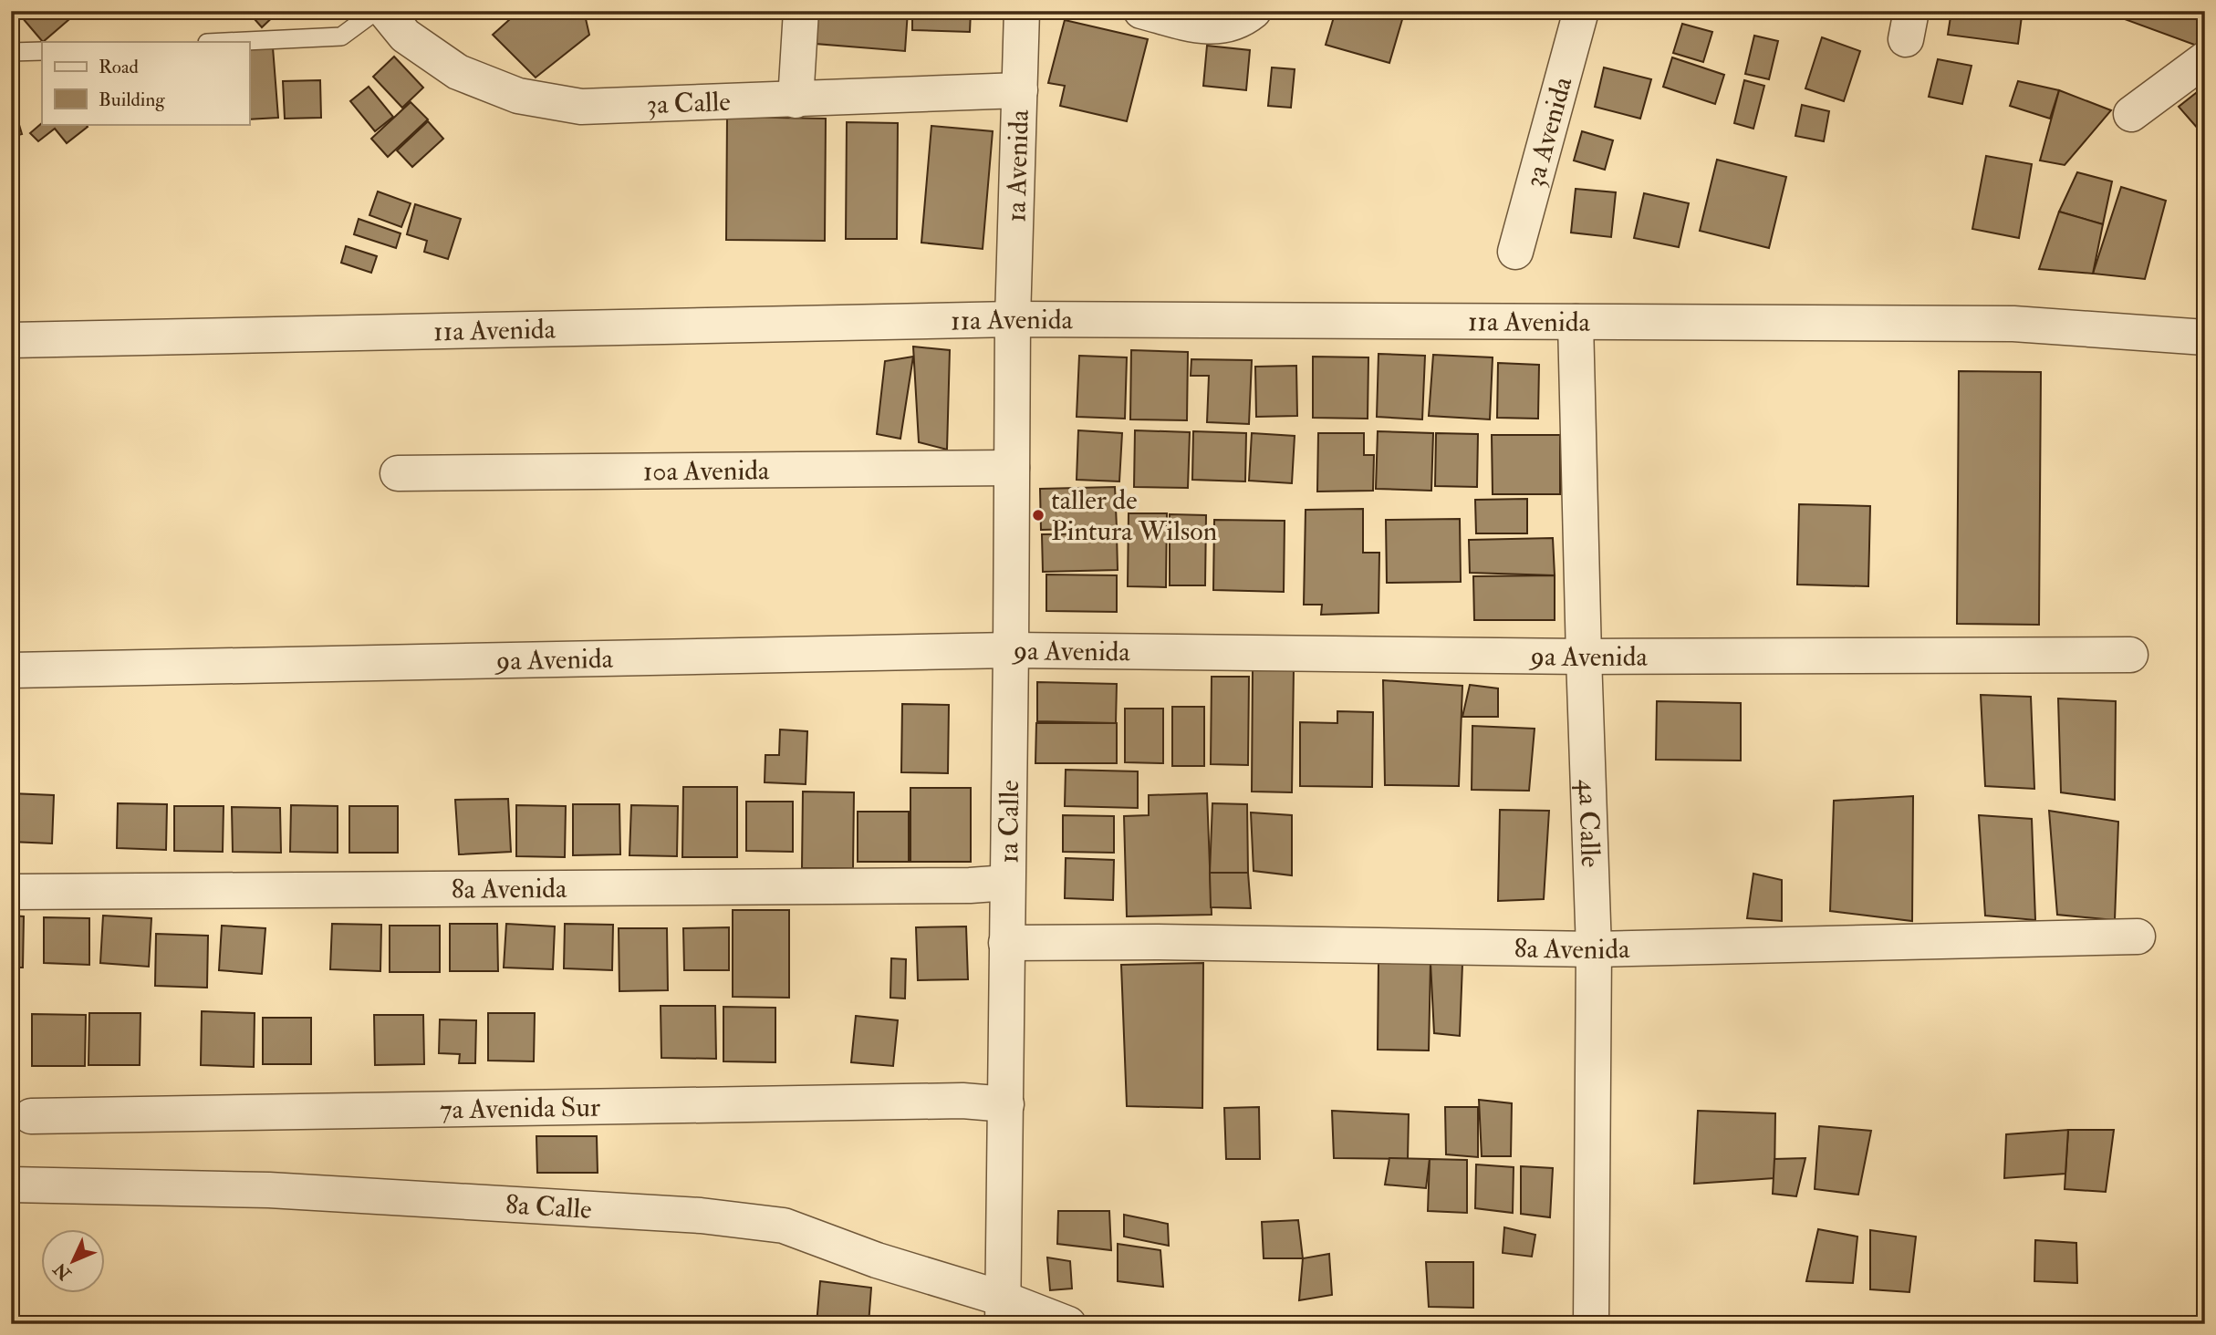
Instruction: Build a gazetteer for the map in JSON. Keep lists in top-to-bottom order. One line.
{"streets":{"street":["3a Calle","3a Avenida","1a Avenida","11a Avenida","10a Avenida","9a Avenida","1a Calle","4a Calle","8a Avenida","7a Avenida Sur","8a Calle"]},"crossings":[["3a Calle","1a Avenida"],["1a Avenida","11a Avenida"],["1a Avenida","1a Calle"],["11a Avenida","1a Calle"],["11a Avenida","4a Calle"],["10a Avenida","1a Calle"],["9a Avenida","1a Calle"],["9a Avenida","4a Calle"],["1a Calle","8a Avenida"],["1a Calle","7a Avenida Sur"],["1a Calle","8a Calle"],["4a Calle","8a Avenida"]],"places":["taller de Pintura Wilson"],"legend":["Road","Building"],"north":"bottom left"}
